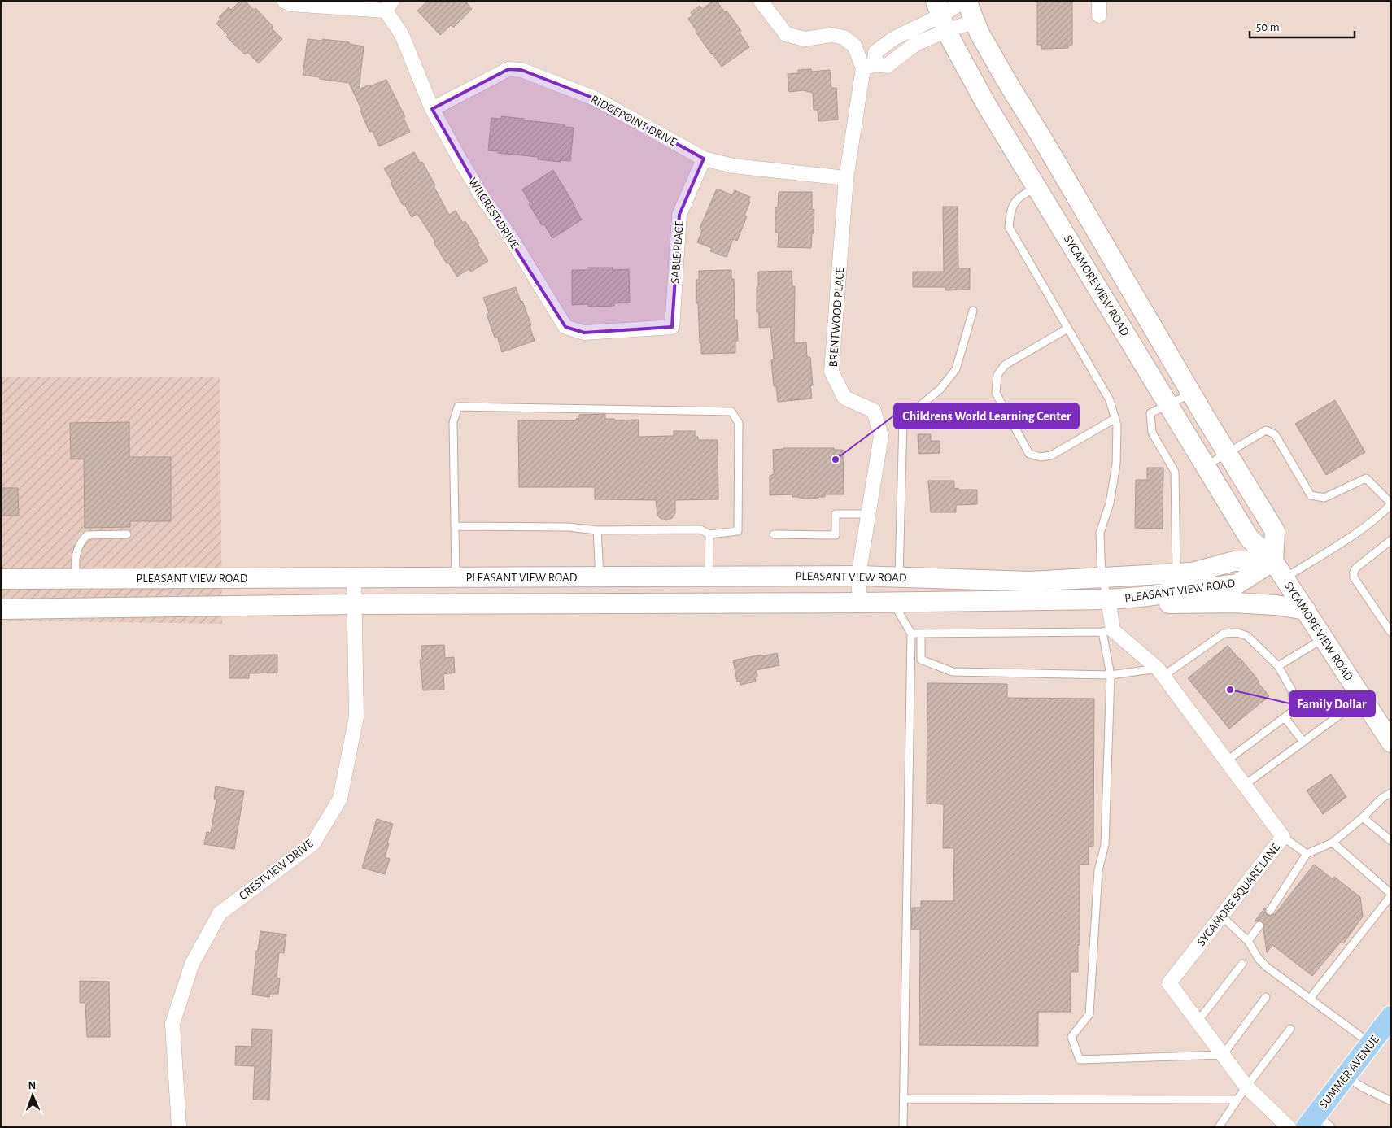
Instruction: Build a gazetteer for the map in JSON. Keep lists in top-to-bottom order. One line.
{"streets":{"main road":["SYCAMORE VIEW ROAD","PLEASANT VIEW ROAD","SUMMER AVENUE"],"street":["RIDGEPOINT DRIVE","WILCREST DRIVE","SABLE PLACE","BRENTWOOD PLACE","CRESTVIEW DRIVE","SYCAMORE SQUARE LANE"]},"crossings":[["RIDGEPOINT DRIVE","WILCREST DRIVE"],["RIDGEPOINT DRIVE","SABLE PLACE"],["RIDGEPOINT DRIVE","BRENTWOOD PLACE"],["WILCREST DRIVE","SABLE PLACE"],["SYCAMORE VIEW ROAD","BRENTWOOD PLACE"],["SYCAMORE VIEW ROAD","PLEASANT VIEW ROAD"],["BRENTWOOD PLACE","PLEASANT VIEW ROAD"],["PLEASANT VIEW ROAD","CRESTVIEW DRIVE"]],"places":["Childrens World Learning Center","Family Dollar"],"scale_bar":"50 m","north":"top"}
